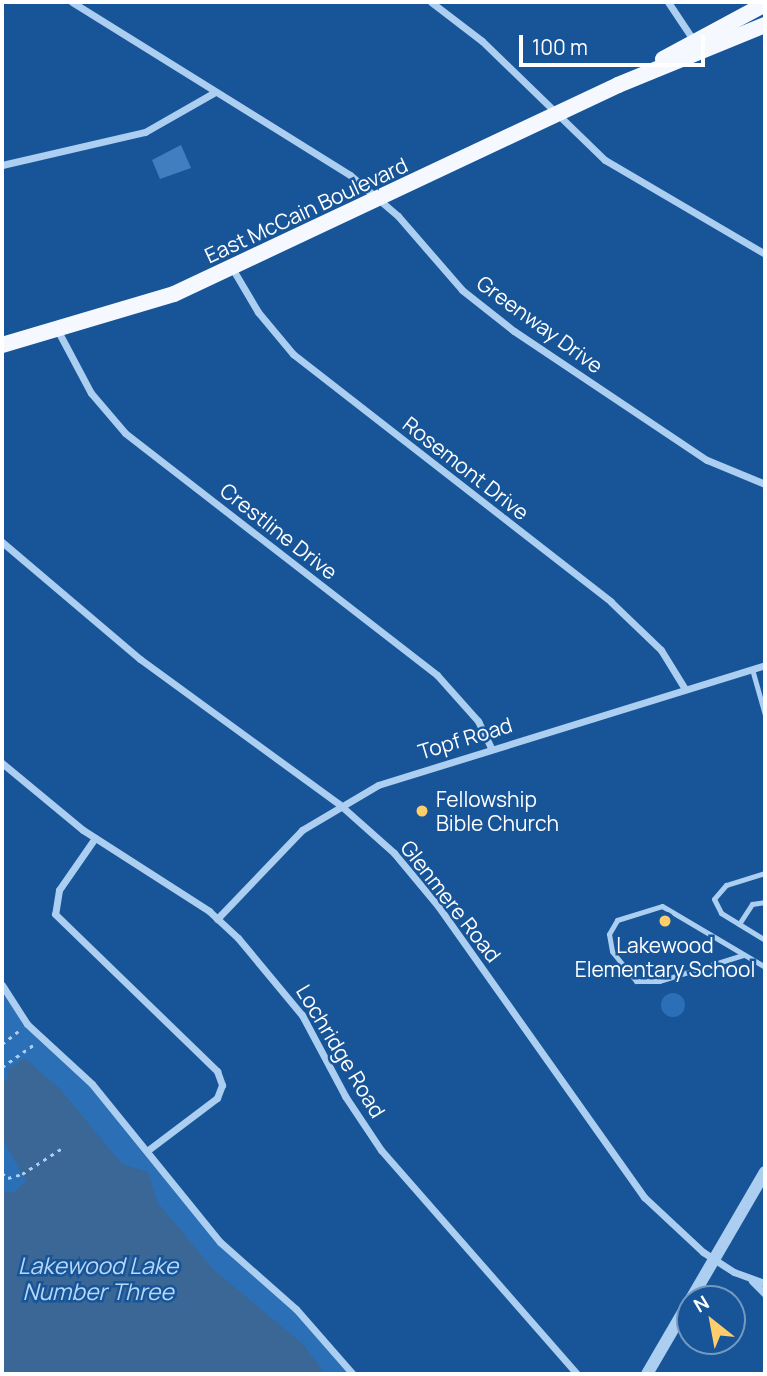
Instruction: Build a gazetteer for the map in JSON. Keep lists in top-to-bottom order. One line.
{"streets":{"main road":["East McCain Boulevard"],"street":["Greenway Drive","Rosemont Drive","Crestline Drive","Topf Road","Glenmere Road","Lochridge Road"]},"crossings":[["East McCain Boulevard","Greenway Drive"],["East McCain Boulevard","Rosemont Drive"],["East McCain Boulevard","Crestline Drive"],["Rosemont Drive","Topf Road"],["Crestline Drive","Topf Road"],["Topf Road","Glenmere Road"],["Topf Road","Lochridge Road"]],"water":["Lakewood Lake Number Three"],"places":["Fellowship Bible Church","Lakewood Elementary School"],"scale_bar":"100 m","north":"top left"}
